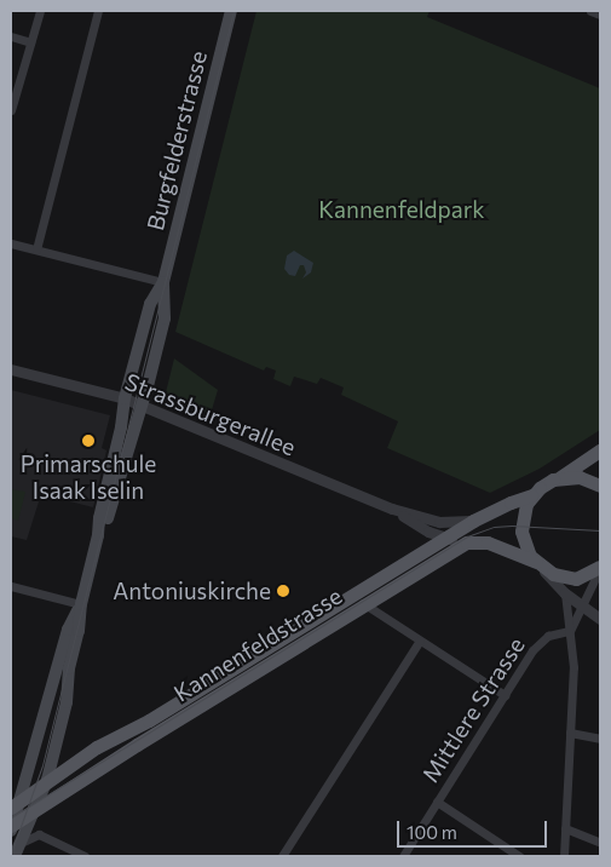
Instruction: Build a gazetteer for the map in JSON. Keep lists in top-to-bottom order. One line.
{"streets":{"main road":["Burgfelderstrasse","Kannenfeldstrasse"],"street":["Strassburgerallee","Mittlere Strasse"]},"crossings":[["Burgfelderstrasse","Strassburgerallee"],["Burgfelderstrasse","Kannenfeldstrasse"],["Strassburgerallee","Kannenfeldstrasse"]],"parks":["Kannenfeldpark"],"places":["Primarschule Isaak Iselin","Antoniuskirche"],"scale_bar":"100 m"}
